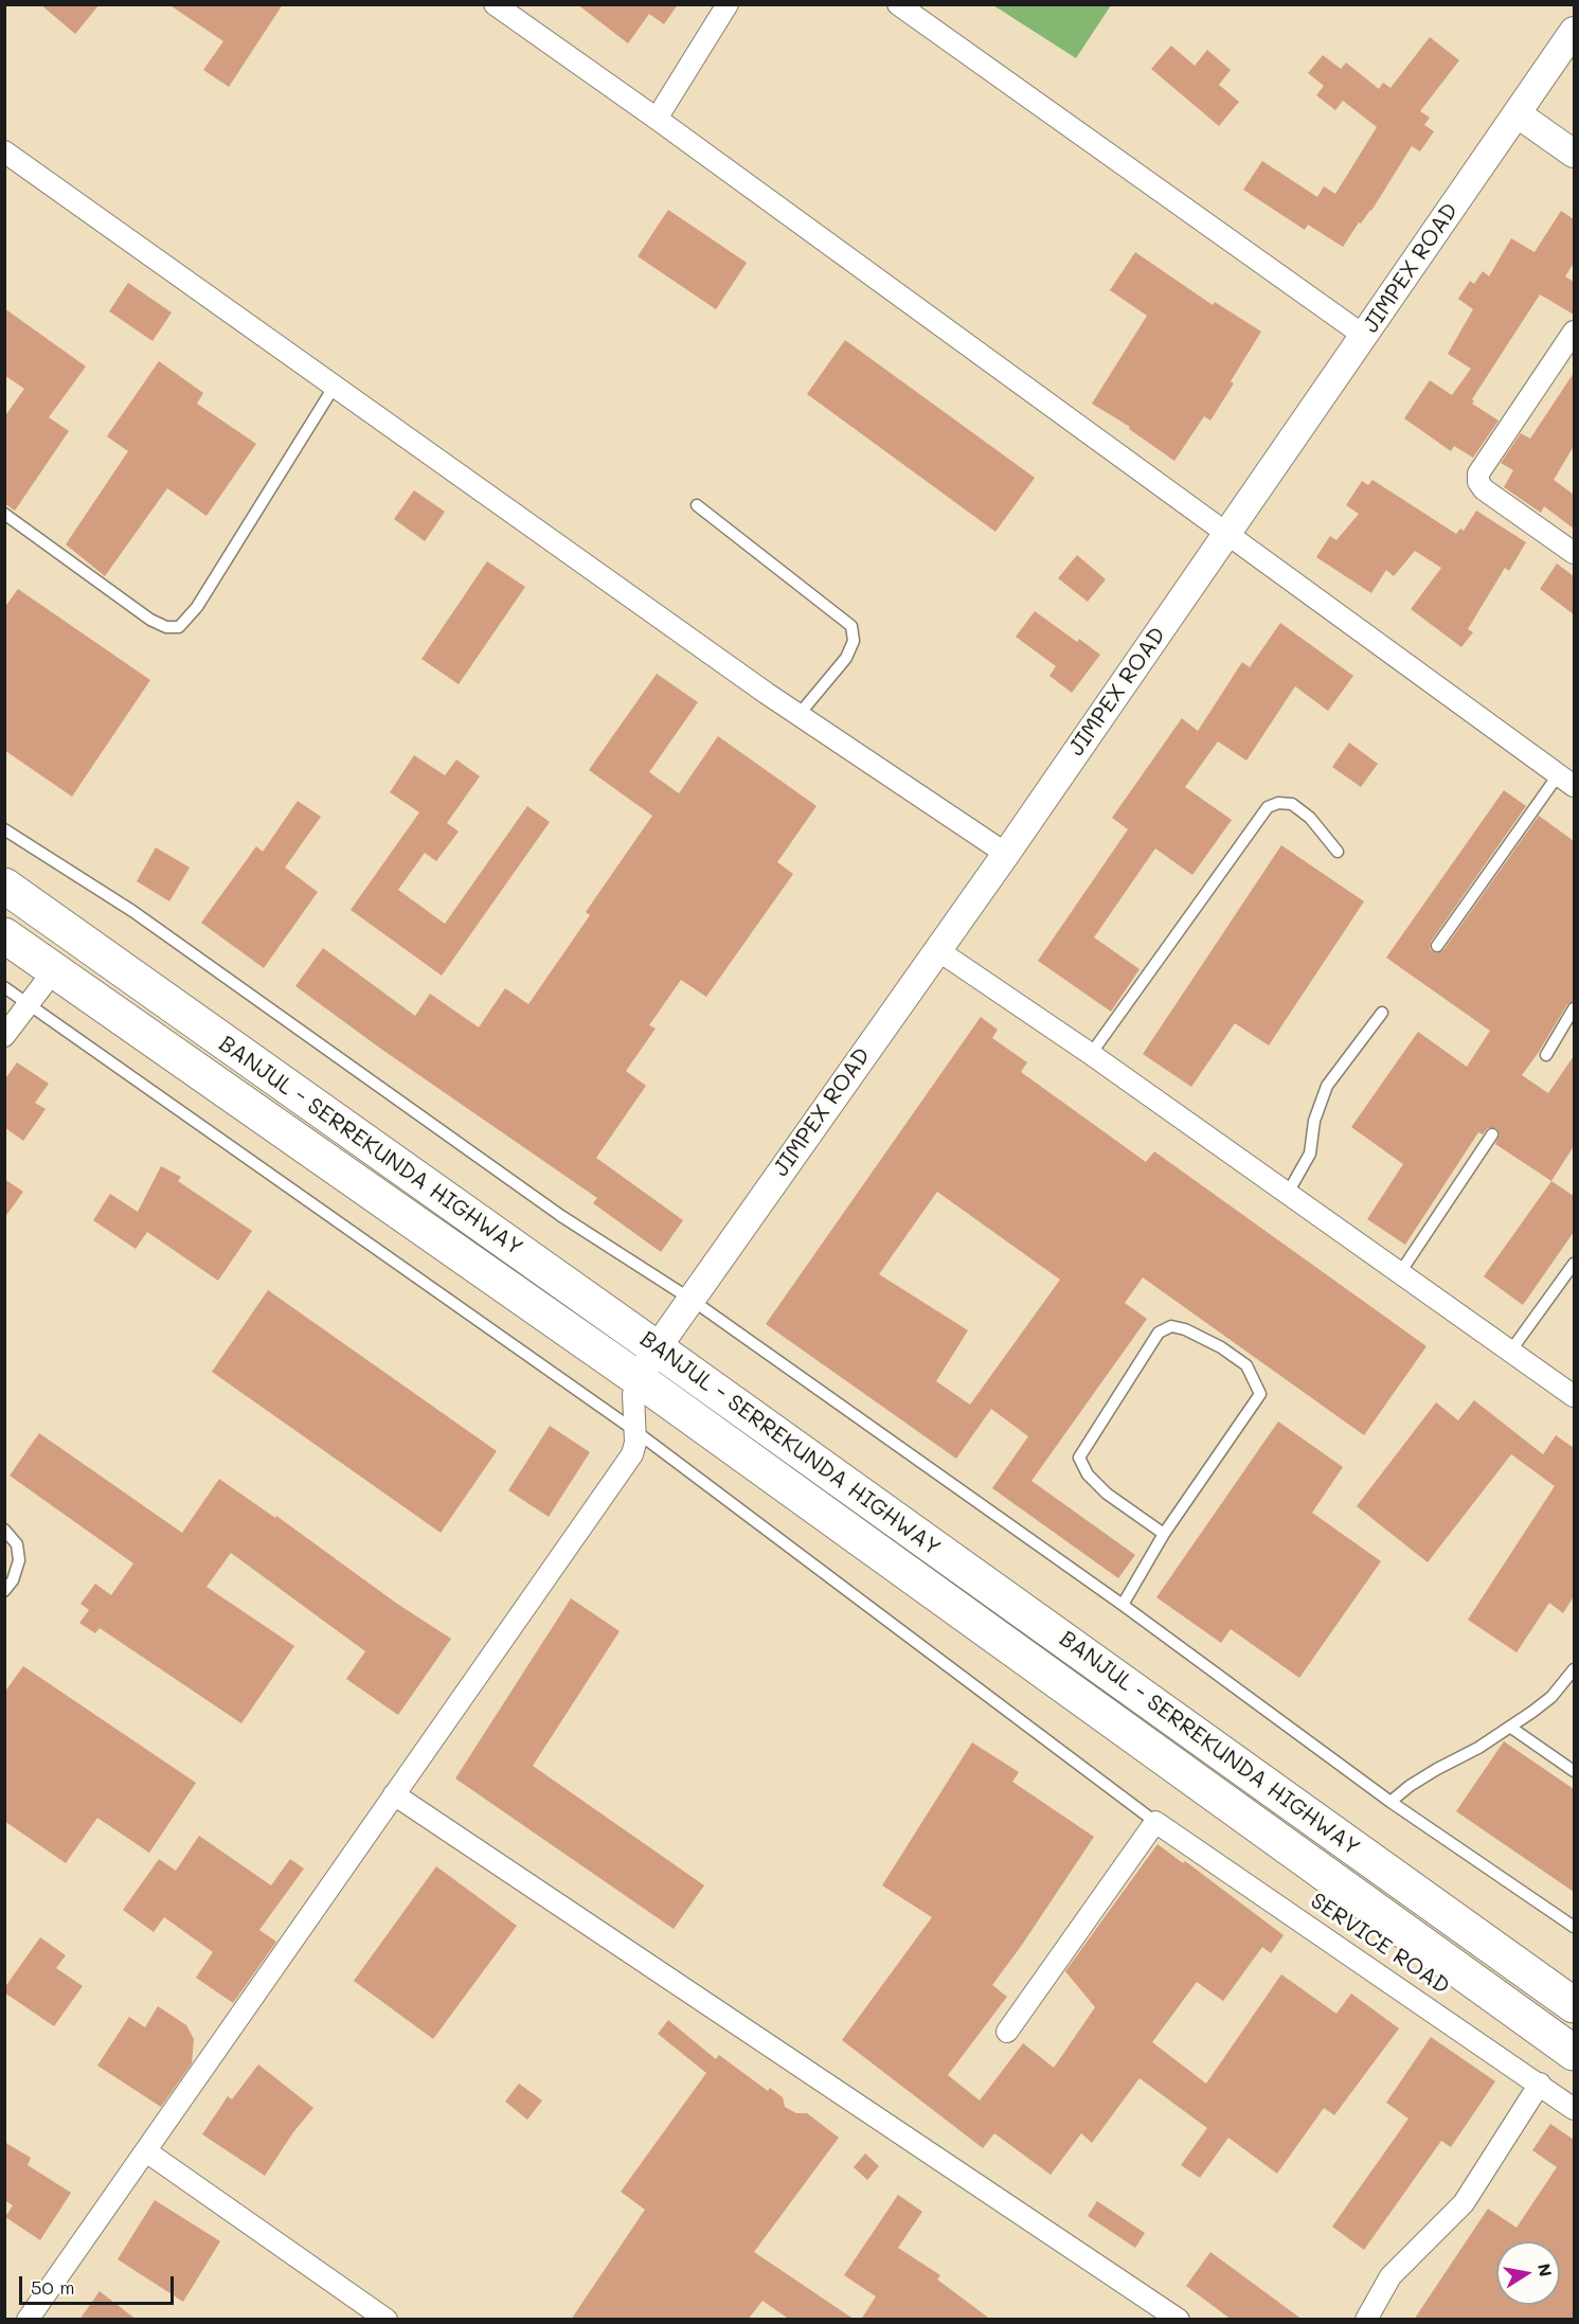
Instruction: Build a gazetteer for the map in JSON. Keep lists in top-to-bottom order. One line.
{"streets":{"highway":["BANJUL - SERREKUNDA HIGHWAY"],"street":["JIMPEX ROAD","SERVICE ROAD"]},"crossings":[["JIMPEX ROAD","BANJUL - SERREKUNDA HIGHWAY"]],"scale_bar":"50 m","north":"right"}
